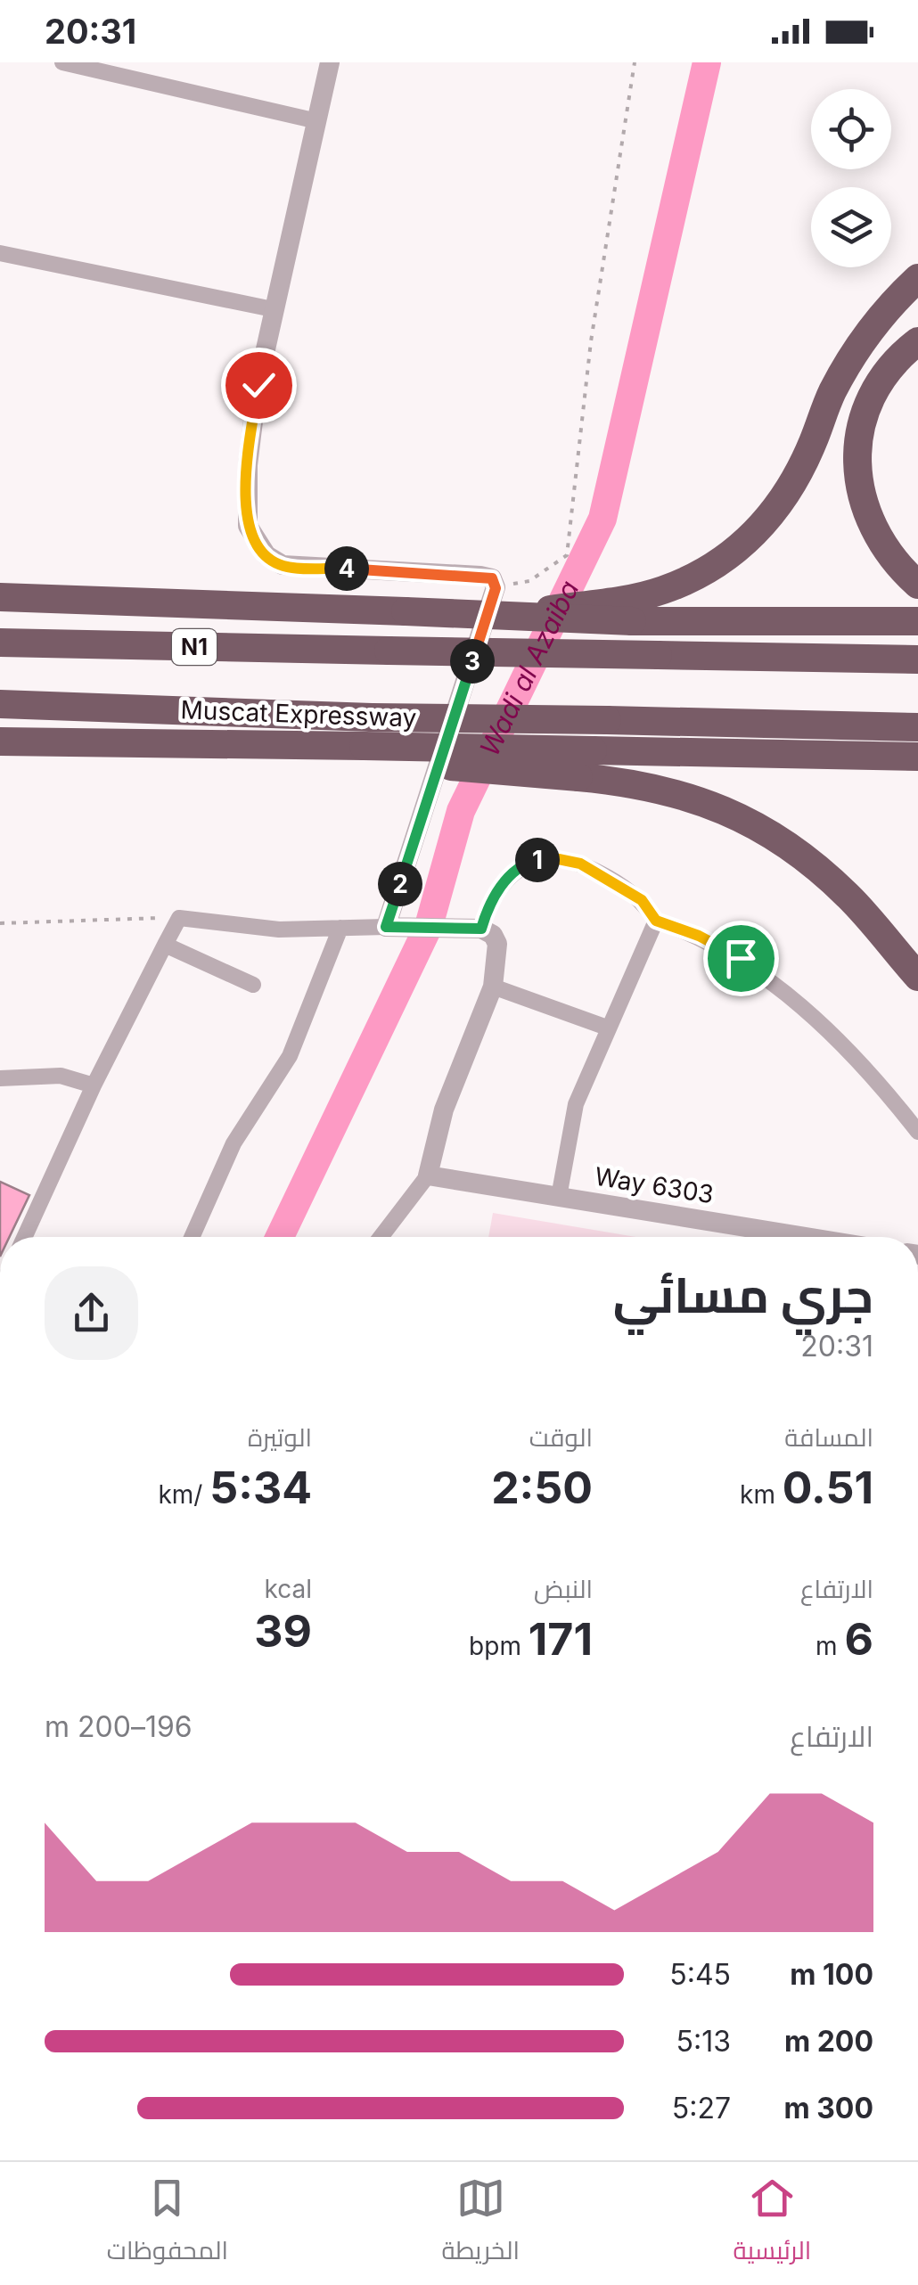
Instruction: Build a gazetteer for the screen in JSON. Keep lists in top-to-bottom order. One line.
{"streets":{"highway":["N1","Muscat Expressway"],"street":["Way 6303"]},"water":["Wadi al Azaiba"],"page":{"status":"20:31","pins":["4","3","1","2"],"heading":["جري مسائي","20:31"],"stats":[["المسافة","0.51 km"],["الوقت","2:50"],["الوتيرة","5:34 /km"],["الارتفاع","6 m"],["النبض","171 bpm"],["kcal","39"]],"chart":["الارتفاع","196–200 m"],"list":[{"name":"100 m","note":"5:45"},{"name":"200 m","note":"5:13"},{"name":"300 m","note":"5:27"}],"tabs":["الرئيسية","الخريطة","المحفوظات"]}}
